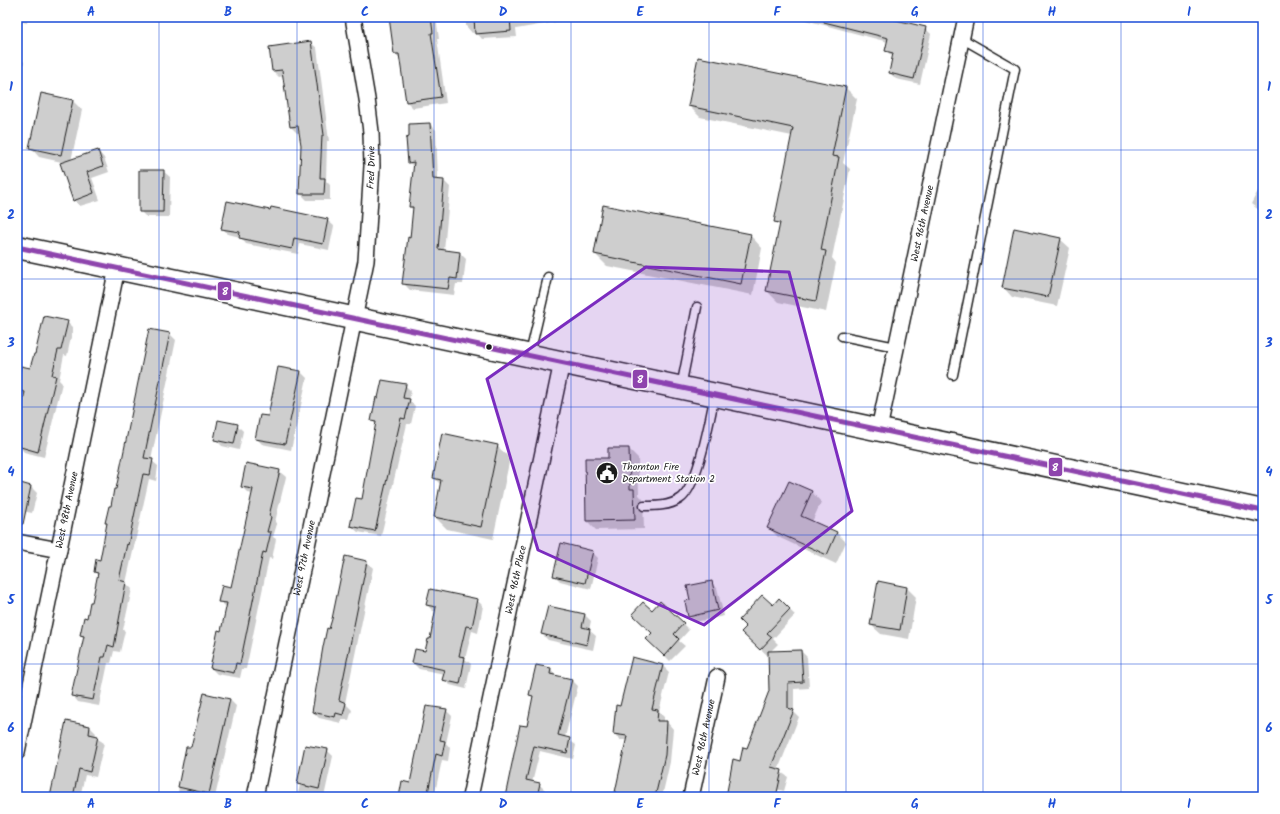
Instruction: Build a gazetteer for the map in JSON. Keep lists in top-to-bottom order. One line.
{"streets":{"street":["Fred Drive","West 96th Avenue","West 98th Avenue","West 97th Avenue","West 96th Place"]},"crossings":[["Fred Drive","West 97th Avenue"]],"places":{"public building":["Thornton Fire Department Station 2"]},"lines":["transit line 8"],"grid":{"columns":["A","B","C","D","E","F","G","H","I"],"rows":["1","2","3","4","5","6"]}}
